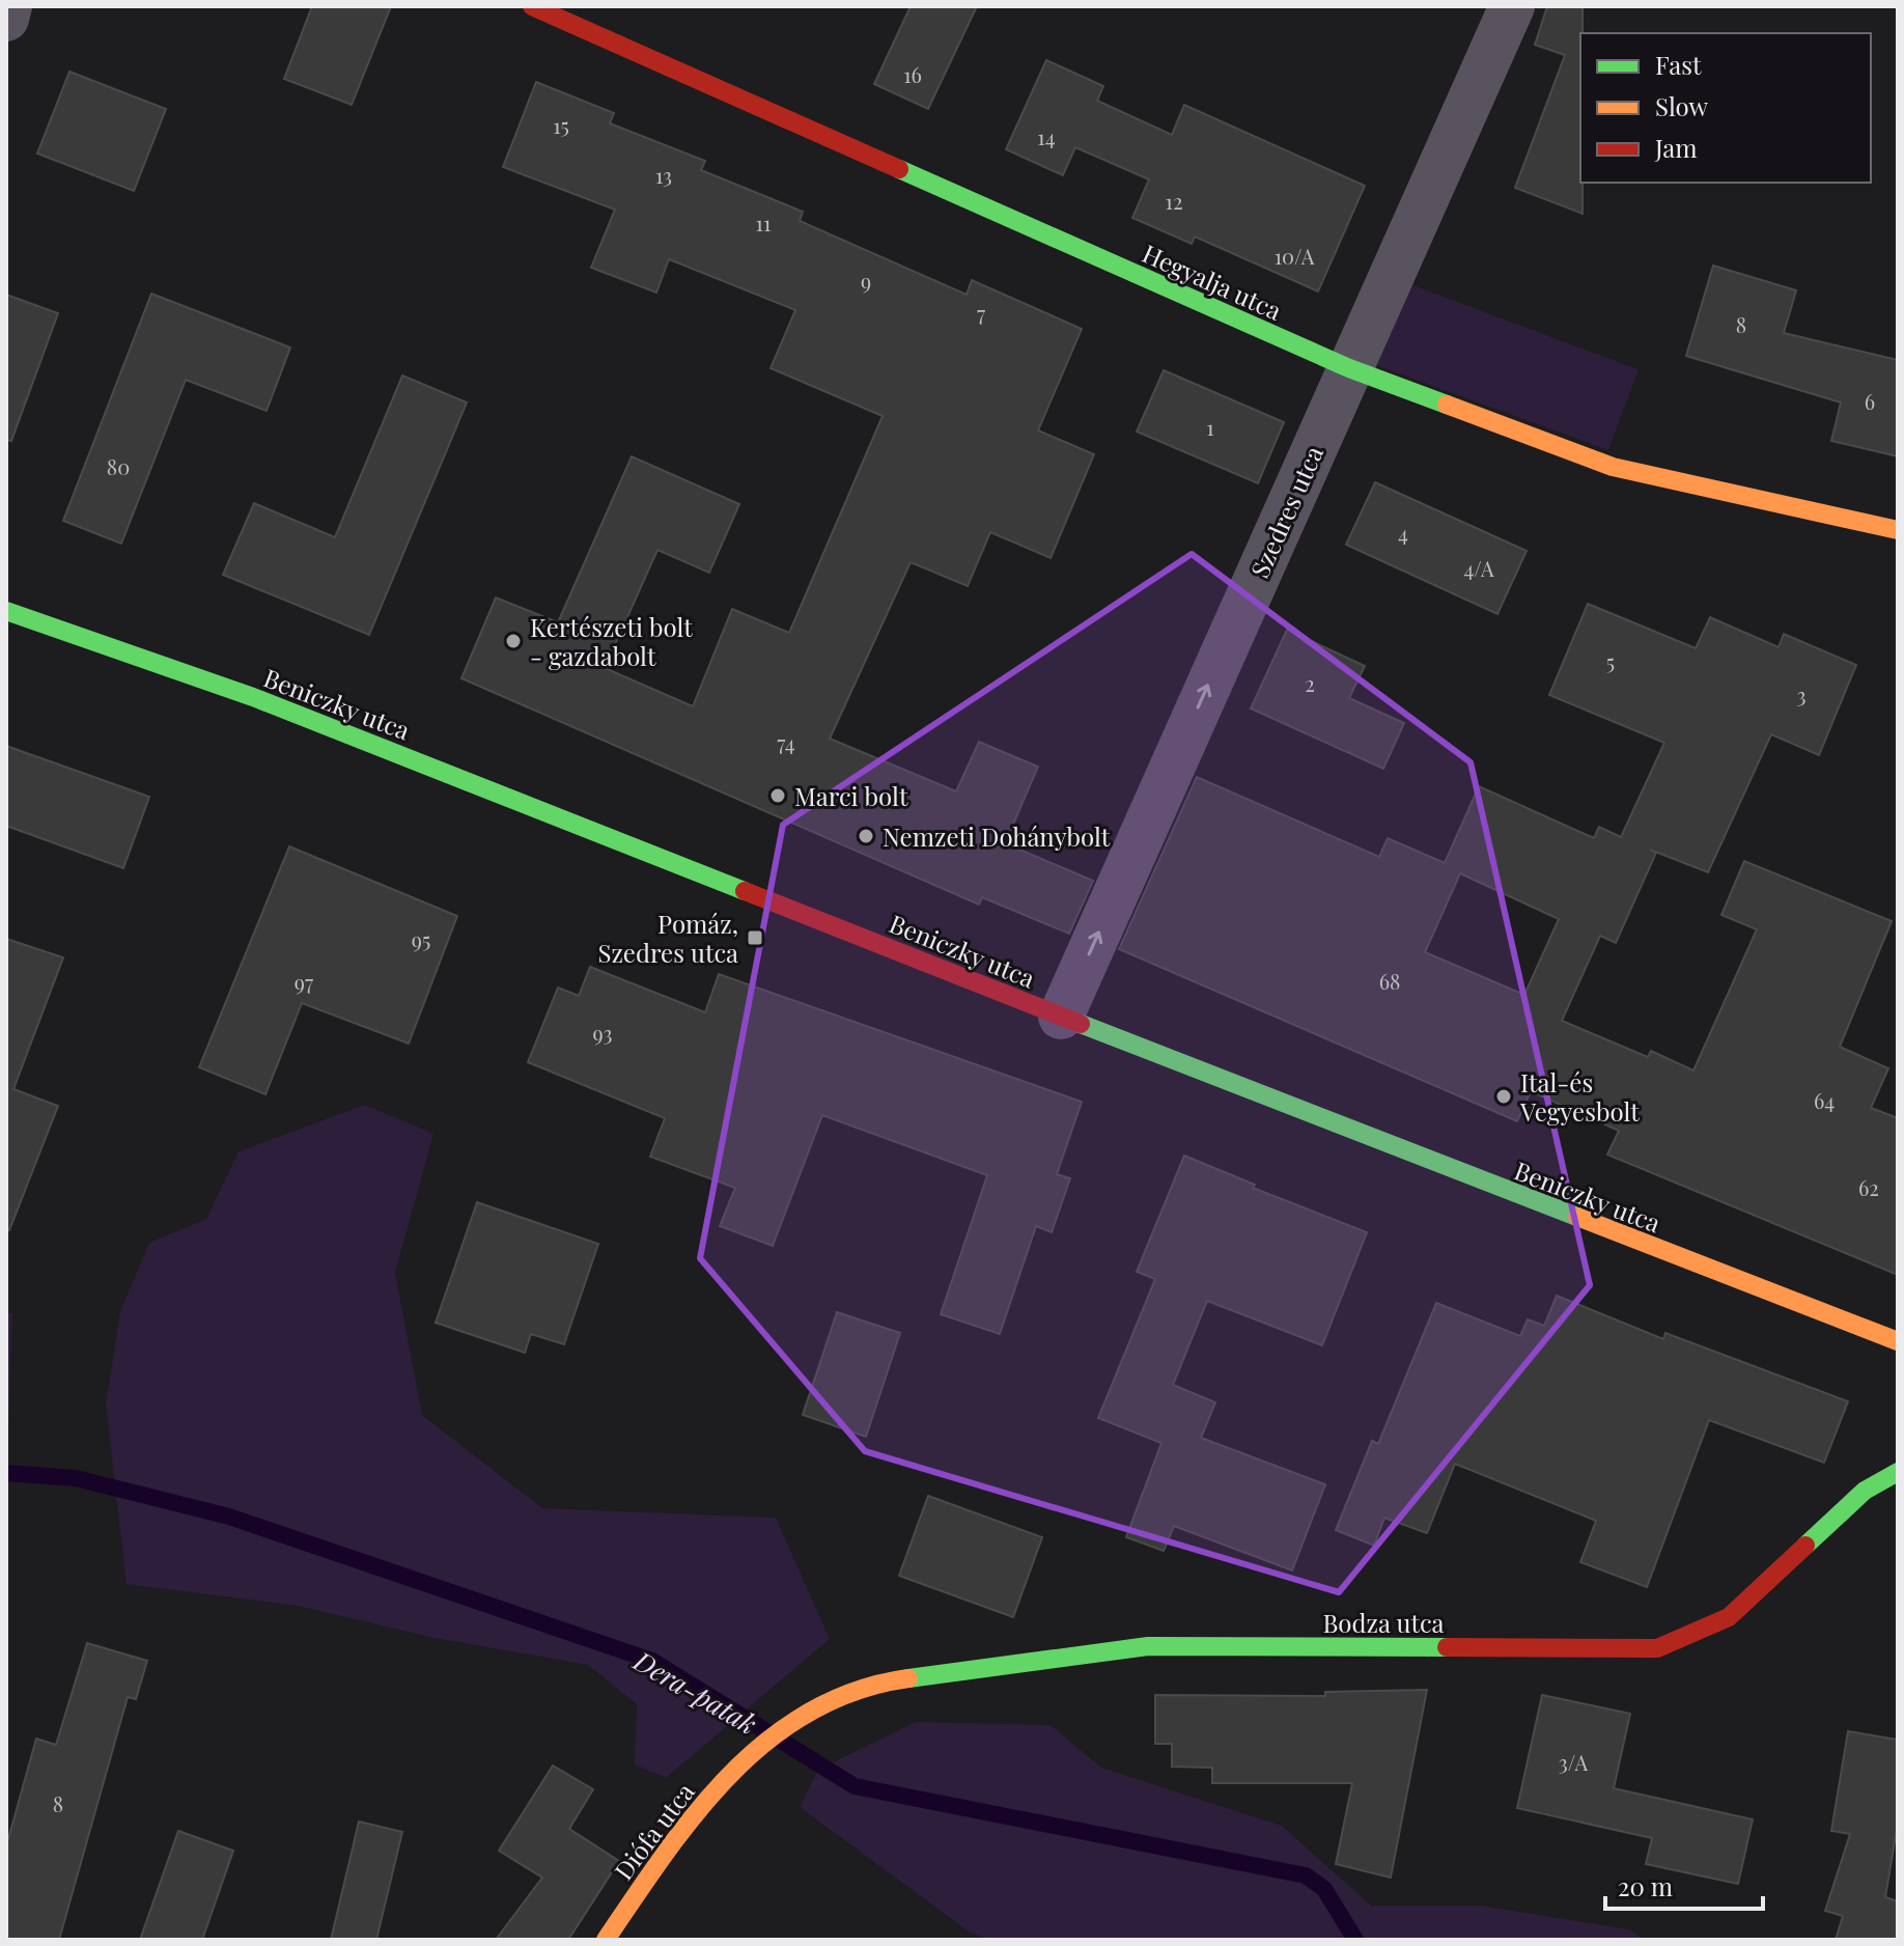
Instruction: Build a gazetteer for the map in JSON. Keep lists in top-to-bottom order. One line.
{"streets":{"street":["Hegyalja utca","Szedres utca","Beniczky utca","Bodza utca","Diófa utca"]},"crossings":[["Hegyalja utca","Szedres utca"],["Szedres utca","Beniczky utca"],["Bodza utca","Diófa utca"]],"one_way":["Szedres utca"],"water":["Dera-patak"],"places":{"other":["Kertészeti bolt - gazdabolt","Marci bolt","Nemzeti Dohánybolt","Ital-és Vegyesbolt"],"transit":["Pomáz, Szedres utca"]},"house_numbers":["16","15","14","13","12","11","10/A","9","7","8","6","1","80","4","4/A","5","2","3","74","95","68","97","93","64","62","3/A","8"],"legend":["Fast","Slow","Jam"],"scale_bar":"20 m"}
